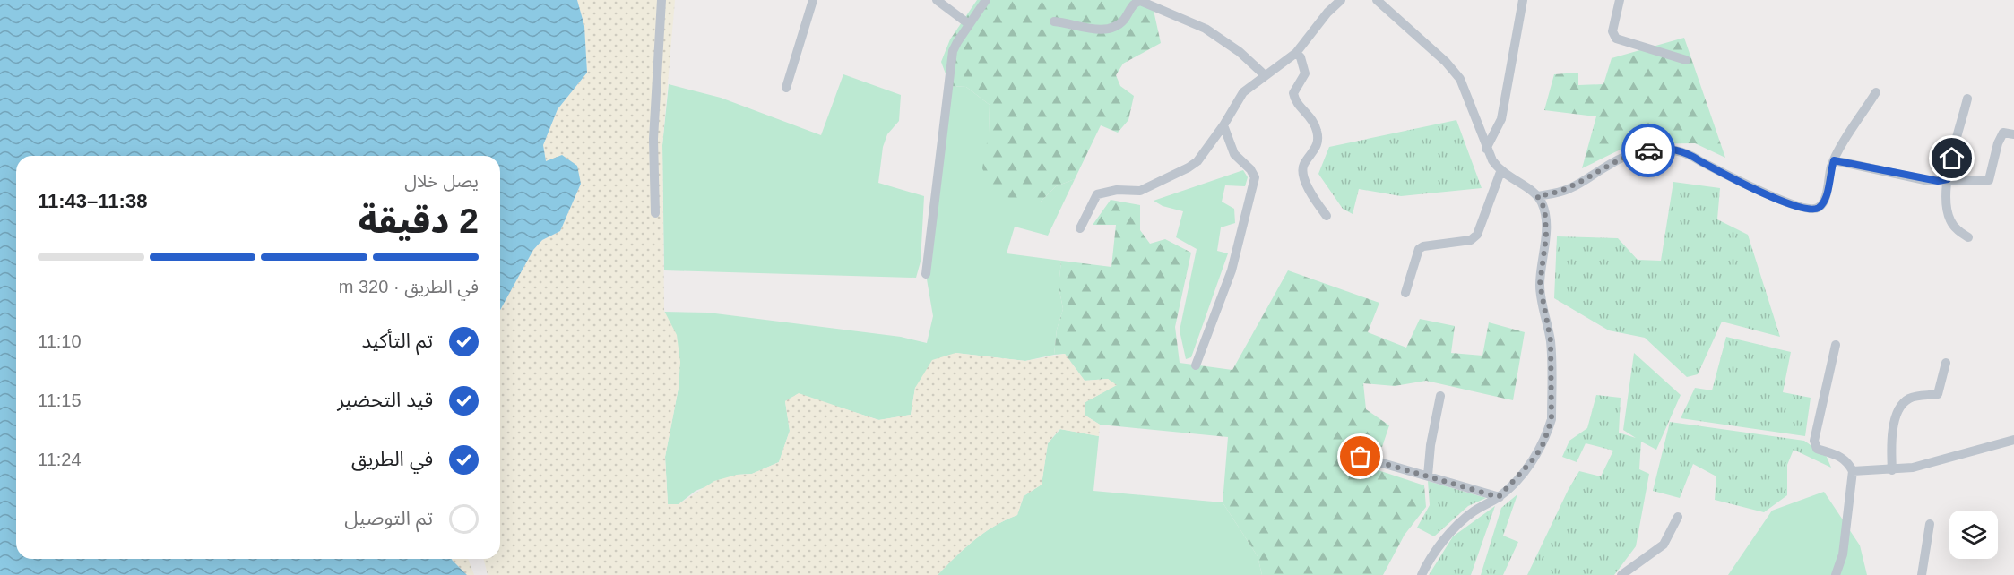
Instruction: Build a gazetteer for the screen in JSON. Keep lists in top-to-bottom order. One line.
{"page":{"heading":["2 دقيقة","يصل خلال","11:38–11:43"],"bar":"في الطريق · 320 m","list":[["تم التأكيد","11:10"],["قيد التحضير","11:15"],["في الطريق","11:24"],"تم التوصيل"]}}
